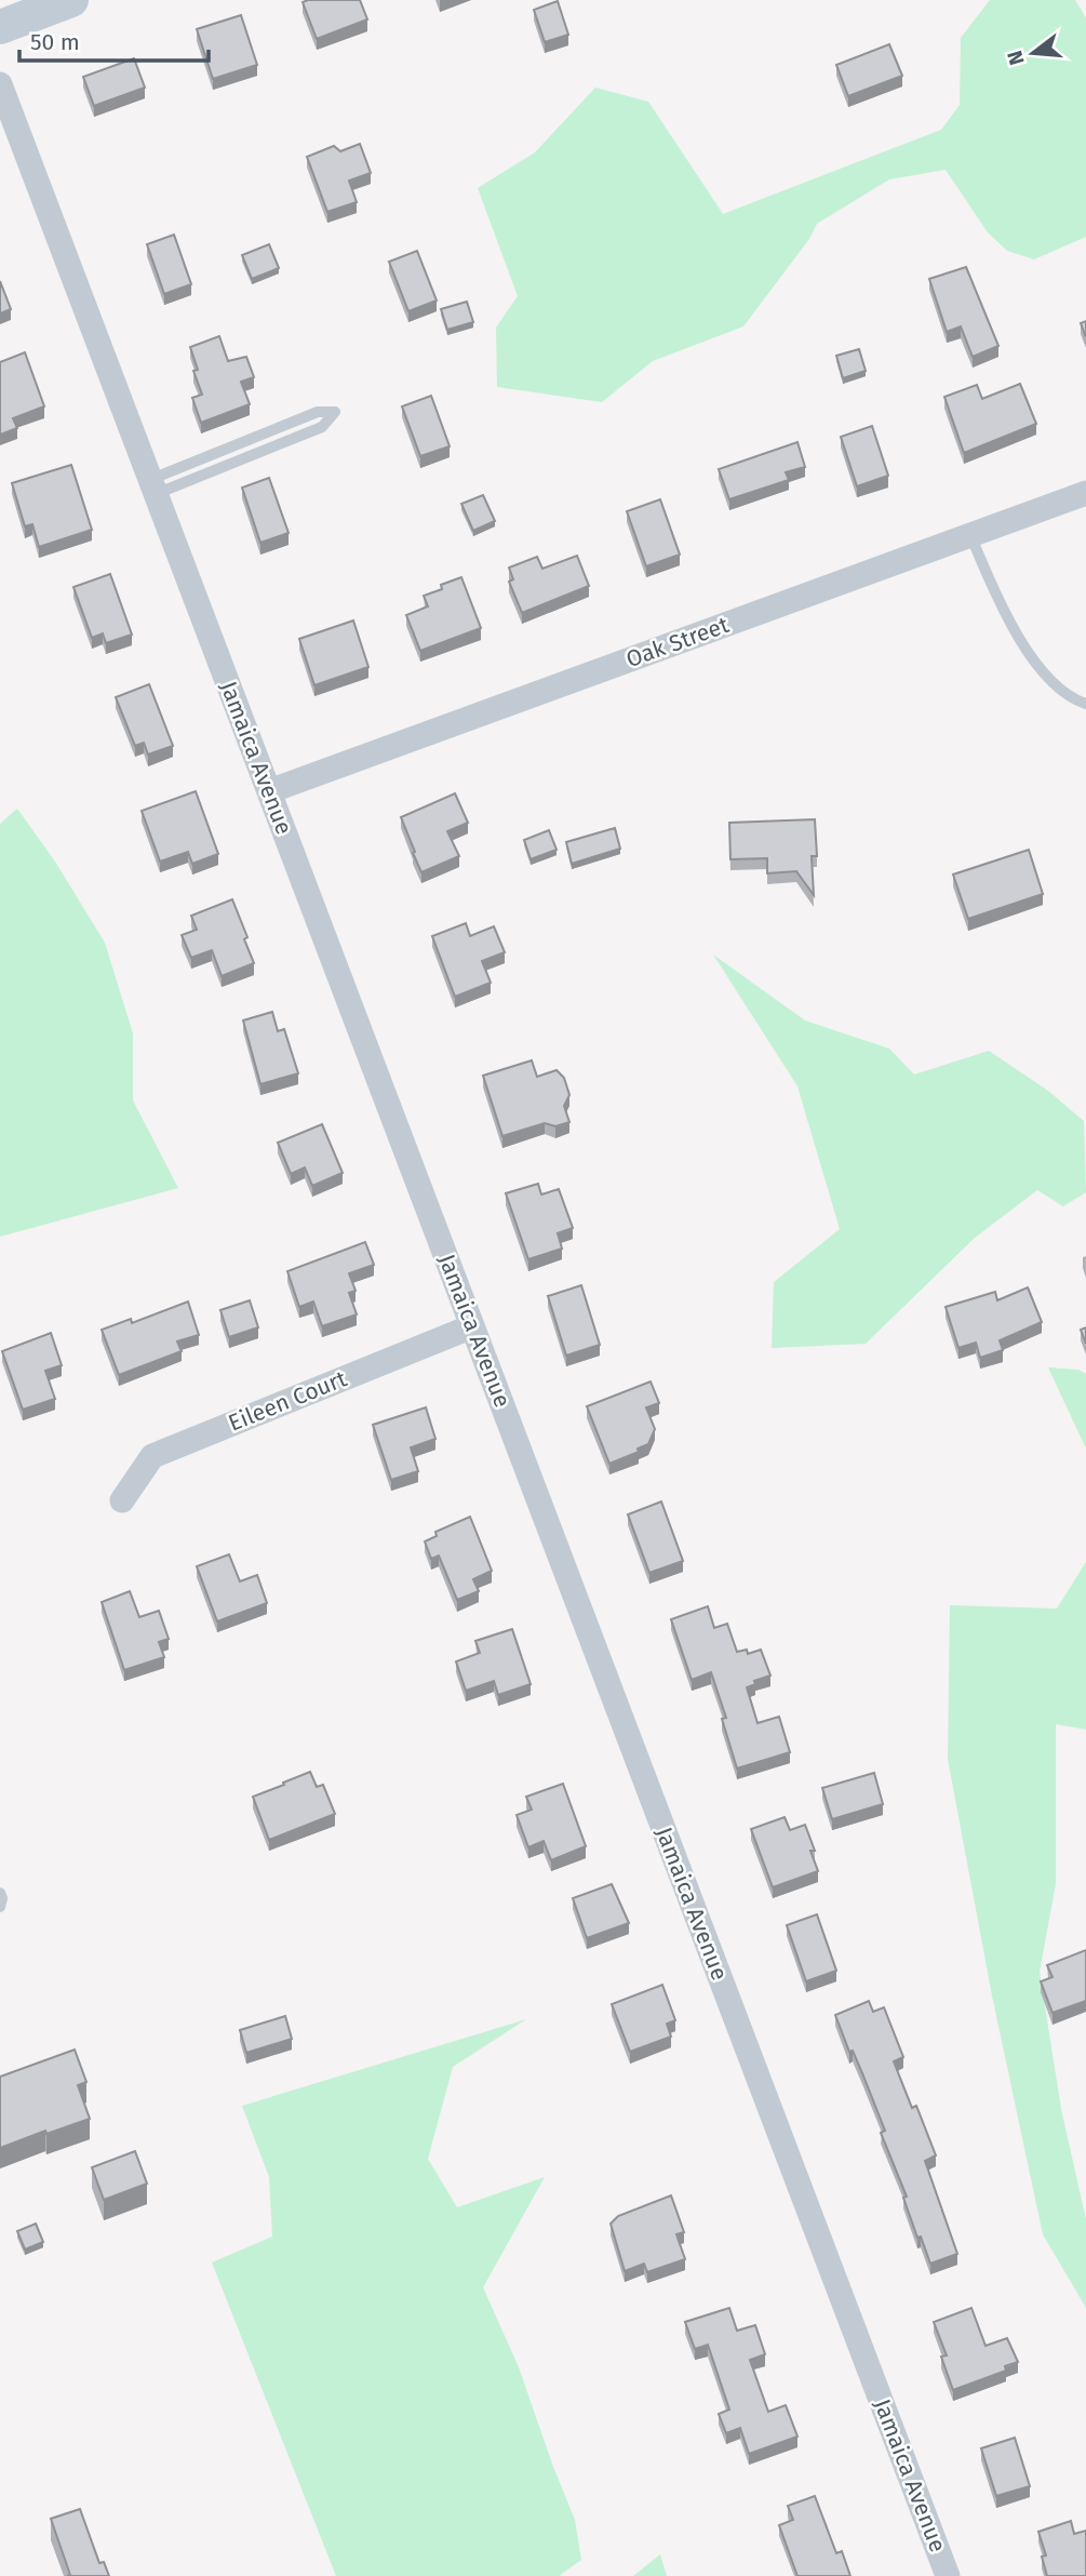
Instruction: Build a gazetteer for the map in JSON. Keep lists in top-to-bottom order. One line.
{"streets":{"street":["Oak Street","Jamaica Avenue","Eileen Court"]},"crossings":[["Oak Street","Jamaica Avenue"],["Jamaica Avenue","Eileen Court"]],"scale_bar":"50 m","north":"left"}
